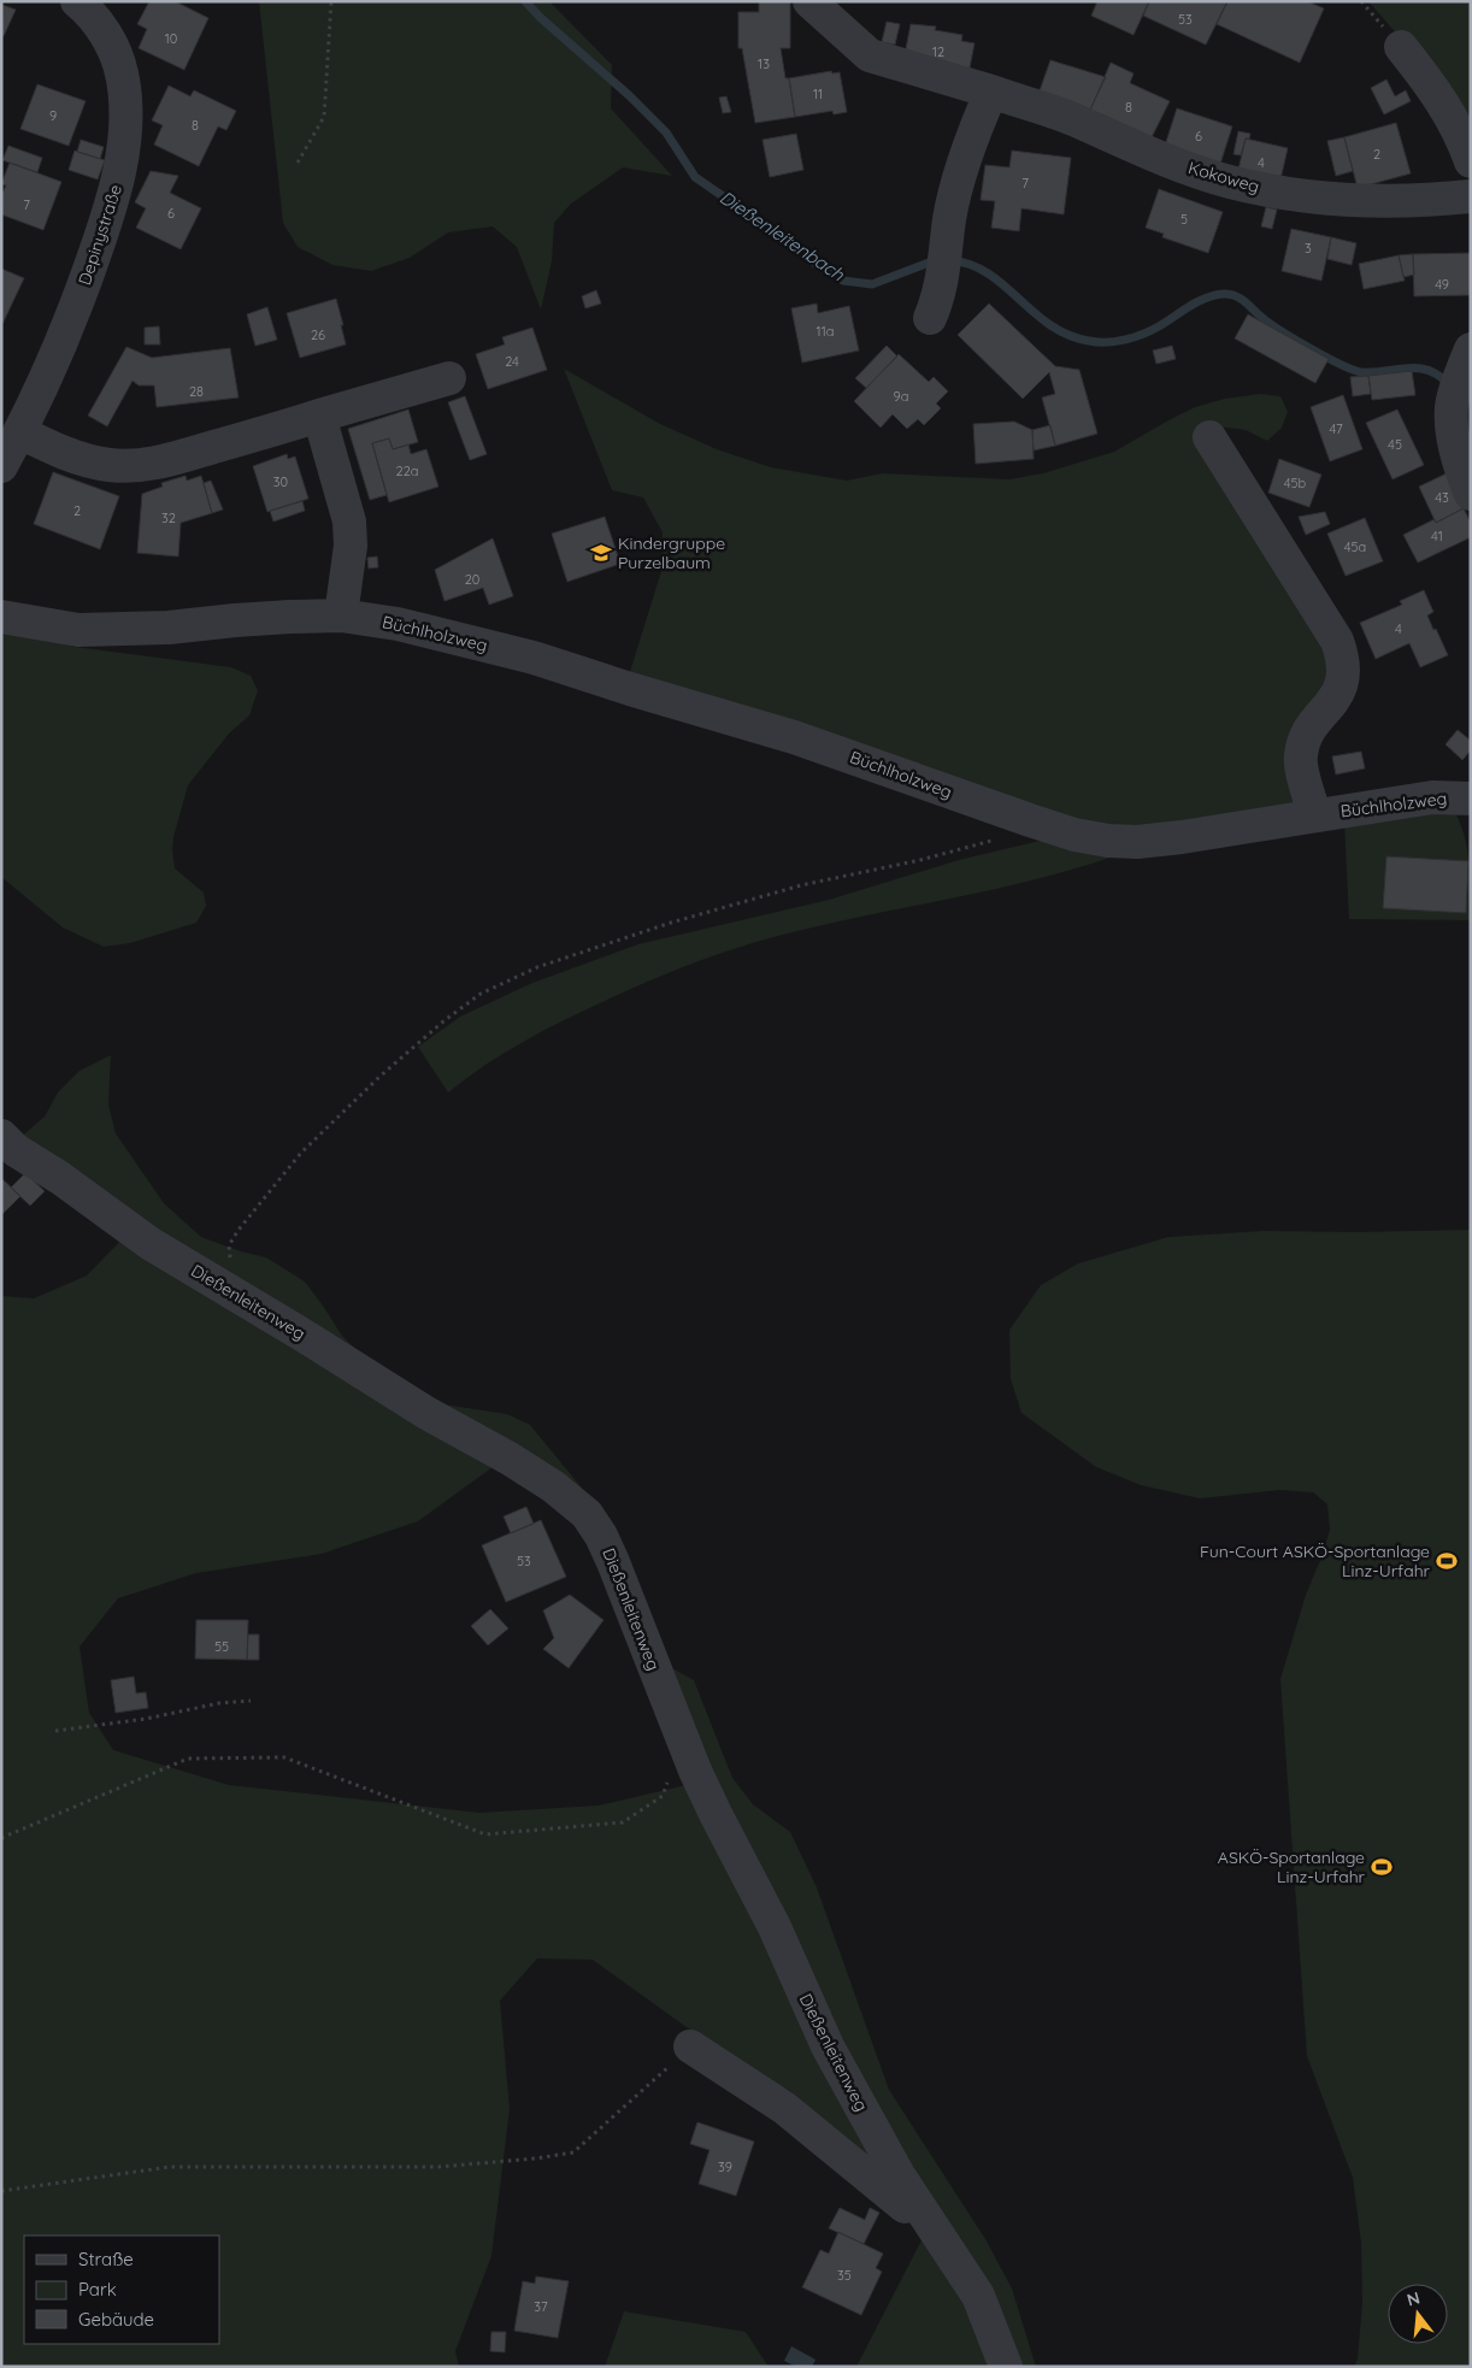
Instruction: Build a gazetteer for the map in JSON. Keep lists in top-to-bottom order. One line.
{"streets":{"street":["Kokoweg","Depinystraße","Büchlholzweg","Dießenleitenweg"]},"water":["Dießenleitenbach"],"places":{"school or university":["Kindergruppe Purzelbaum"],"sports":["Fun-Court ASKÖ-Sportanlage Linz-Urfahr","ASKÖ-Sportanlage Linz-Urfahr"]},"house_numbers":["53","10","12","13","11","8","9","8","6","2","4","7","7","6","5","3","49","11a","26","24","28","9a","47","45","22a","30","45b","43","2","32","41","45a","20","4","53","55","39","35","37"],"legend":["Straße","Park","Gebäude"],"north":"top"}
